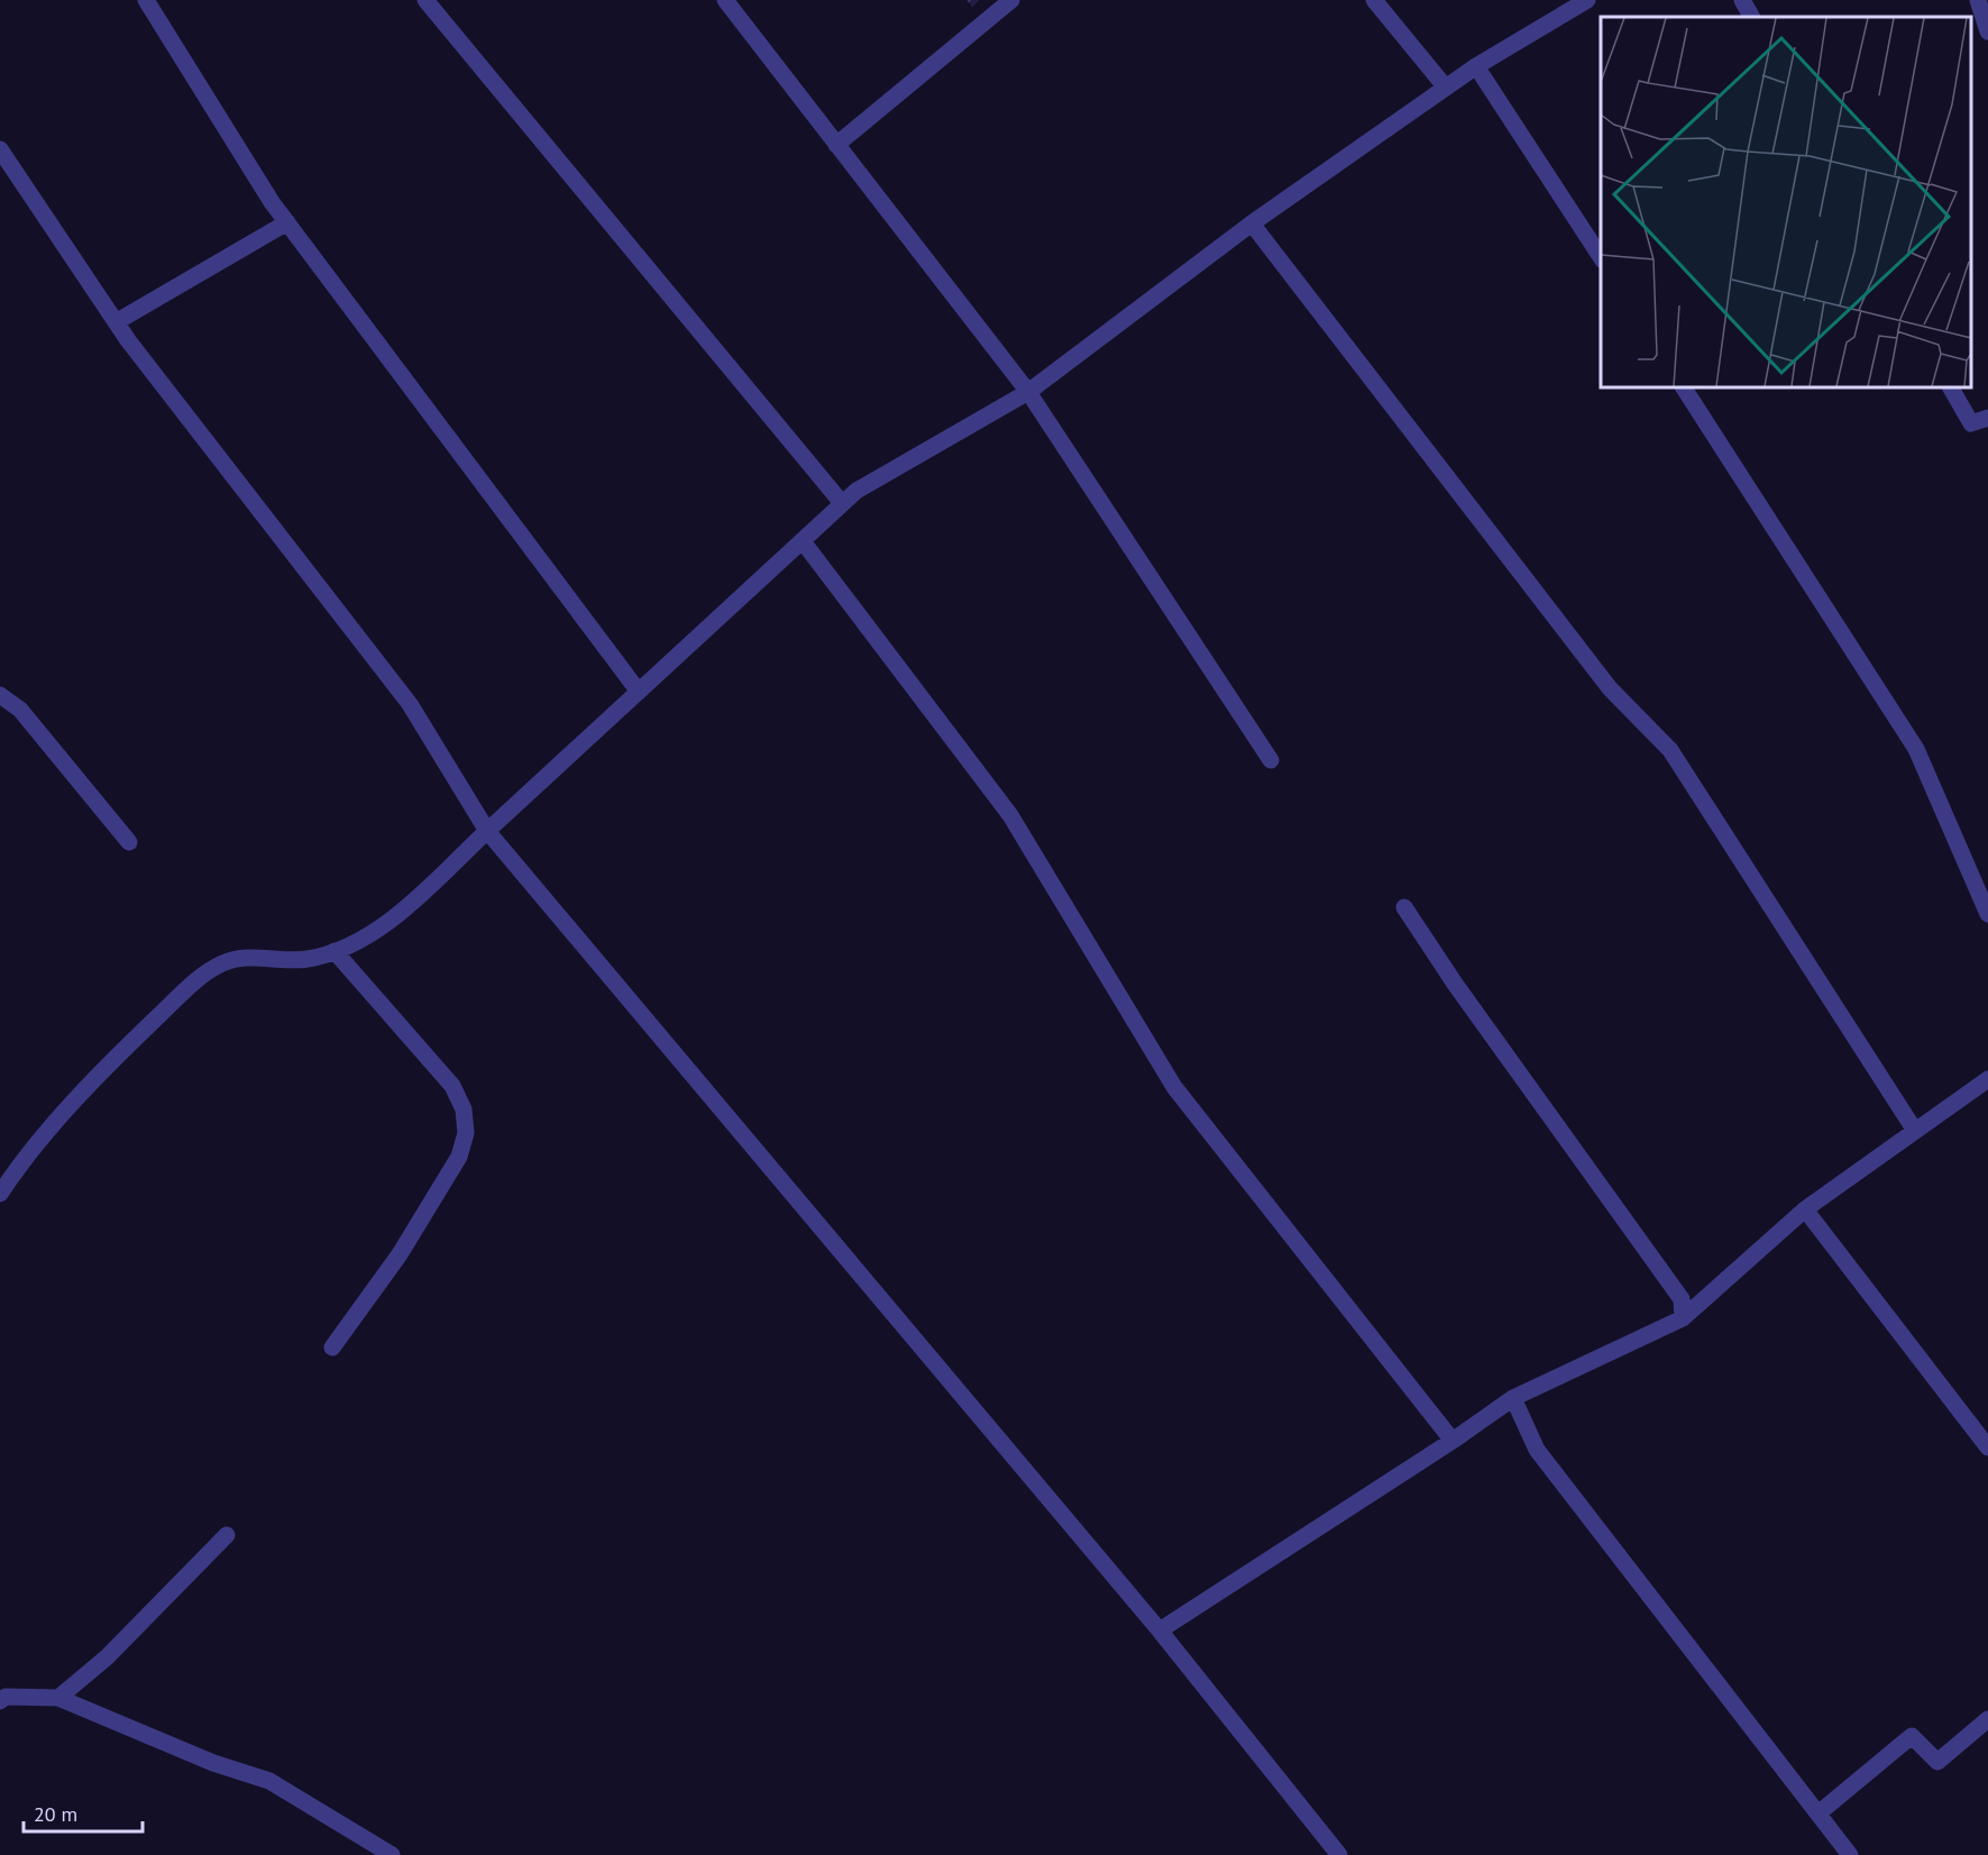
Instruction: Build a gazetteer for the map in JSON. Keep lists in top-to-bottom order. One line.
{"scale_bar":"20 m"}
